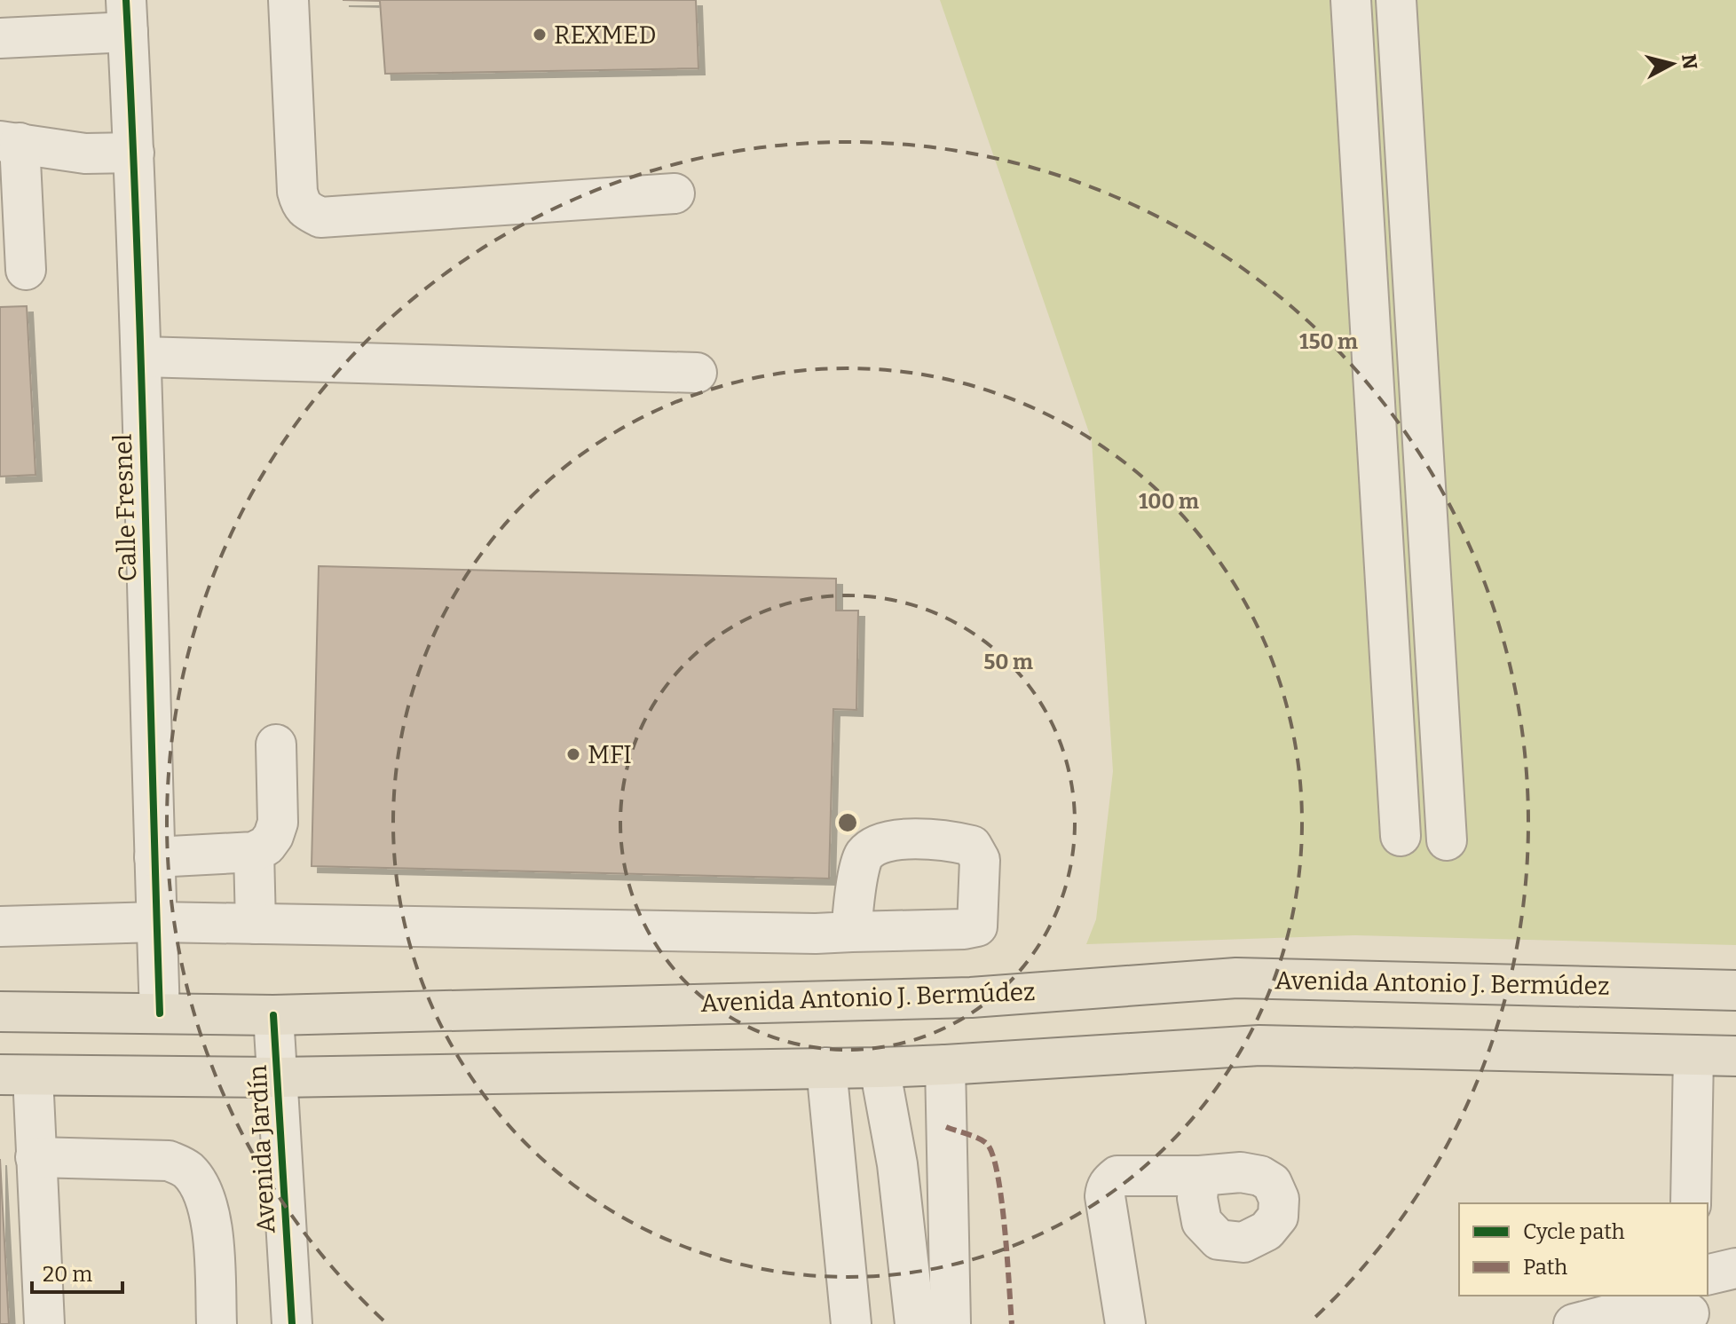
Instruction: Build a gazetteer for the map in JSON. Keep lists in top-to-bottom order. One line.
{"streets":{"main road":["Avenida Antonio J. Bermúdez"],"street":["Calle Fresnel","Avenida Jardín"]},"crossings":[["Calle Fresnel","Avenida Antonio J. Bermúdez"],["Avenida Antonio J. Bermúdez","Avenida Jardín"]],"places":["REXMED","MFI"],"legend":["Cycle path","Path"],"scale_bar":"20 m","north":"right","rings":["150 m","100 m","50 m"]}
